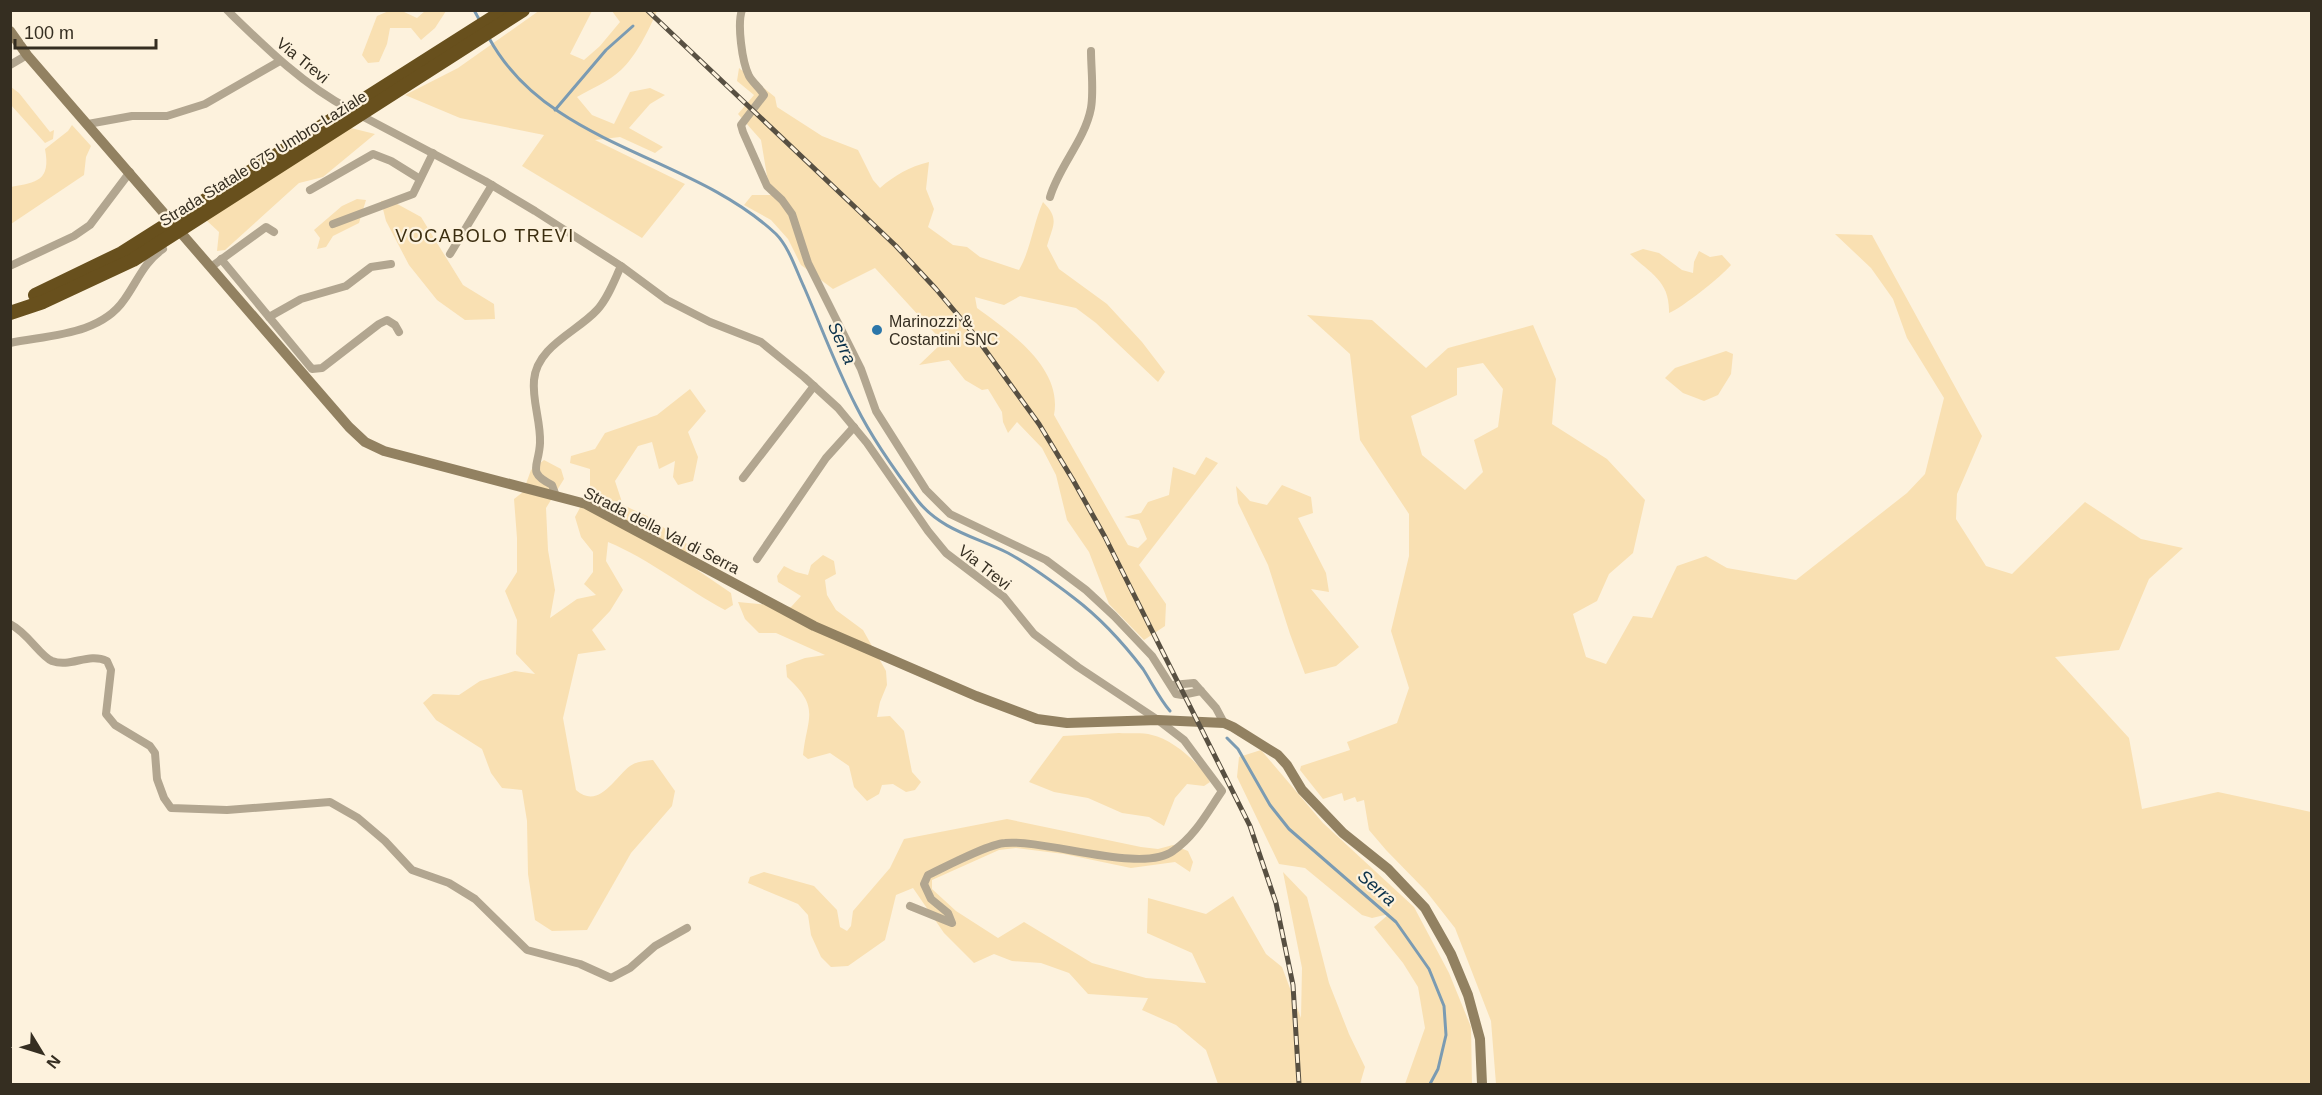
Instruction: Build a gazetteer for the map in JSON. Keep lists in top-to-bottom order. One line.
{"streets":{"highway":["Strada Statale 675 Umbro-Laziale"],"street":["Via Trevi","Strada della Val di Serra"]},"crossings":[["Via Trevi","Strada della Val di Serra"]],"districts":["VOCABOLO TREVI"],"water":["Serra"],"places":["Marinozzi & Costantini SNC"],"scale_bar":"100 m","north":"bottom right"}
